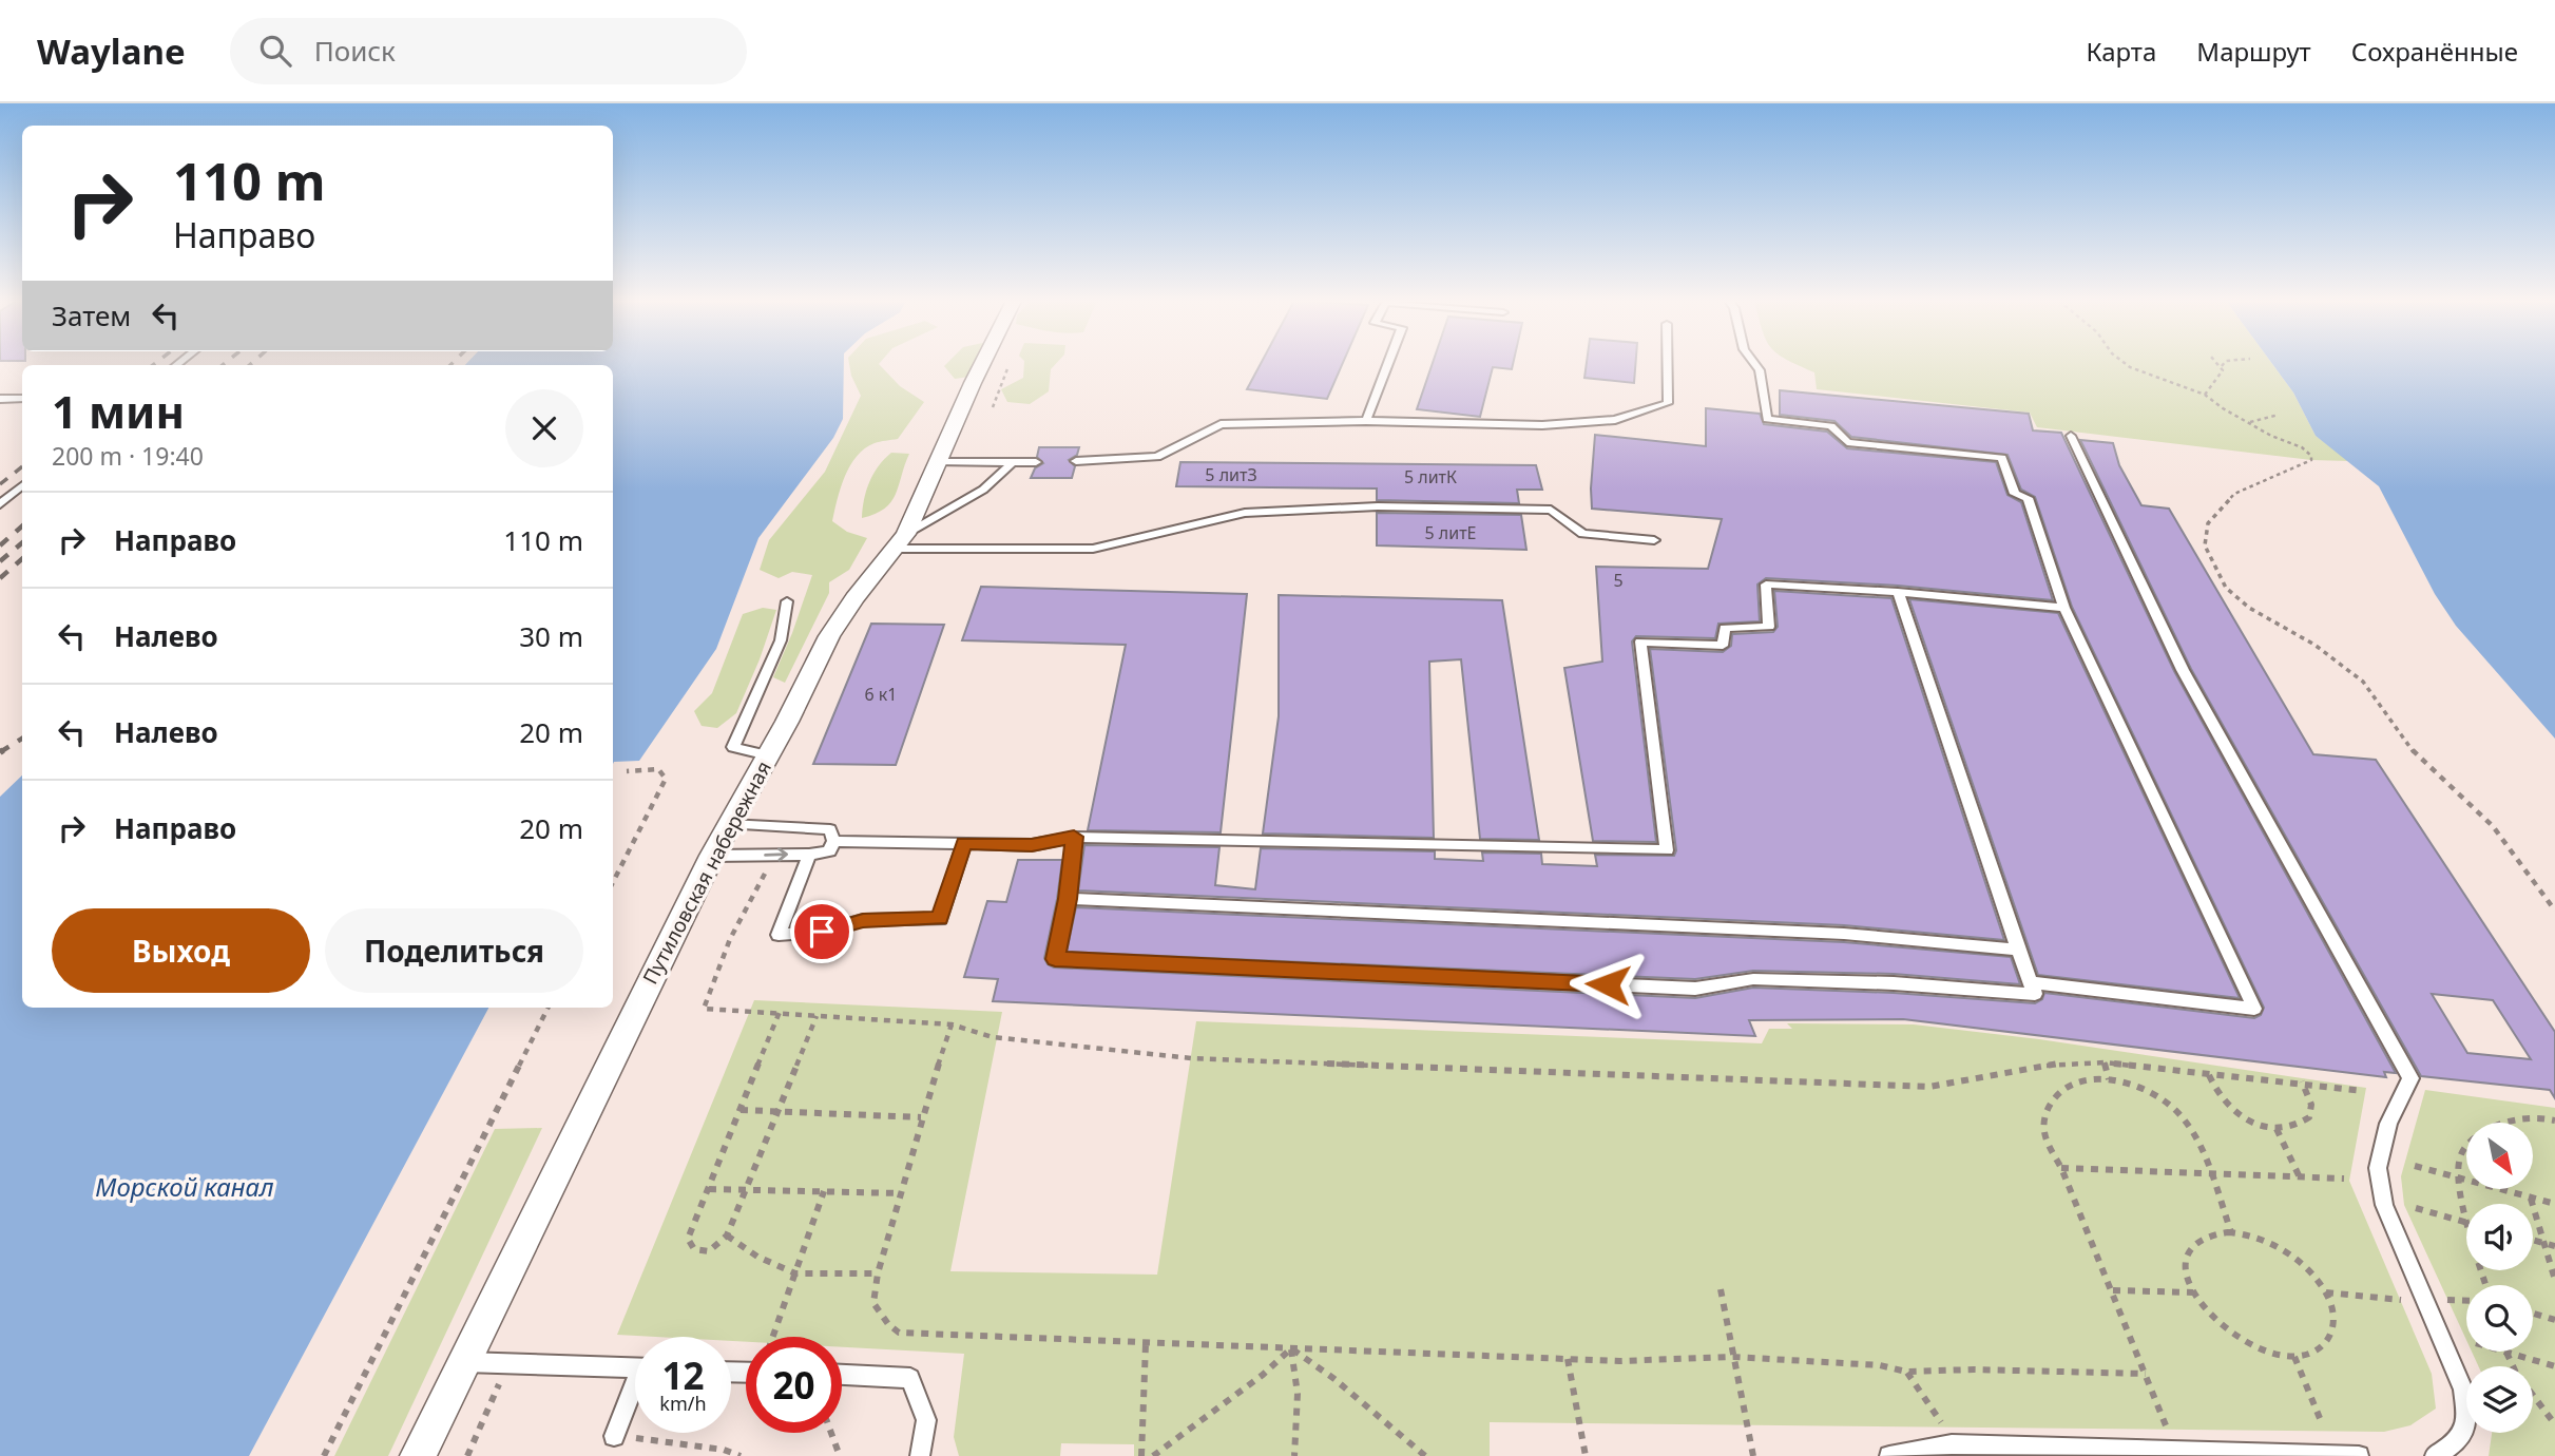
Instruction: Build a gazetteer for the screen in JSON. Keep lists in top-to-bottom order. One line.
{"streets":{"street":["Путиловская набережная"]},"water":["Морской канал"],"house_numbers":["5 литЗ","5 литК","5 литЕ","5","6 к1"],"north":"bottom right","page":{"header":"Waylane","search":"Поиск","nav":["Карта","Маршрут","Сохранённые"],"turn":["110 m","Направо"],"then":"Затем","heading":["1 мин","200 m · 19:40"],"list":[{"name":"Направо","value":"110 m"},{"name":"Налево","value":"30 m"},{"name":"Налево","value":"20 m"},{"name":"Направо","value":"20 m"}],"buttons":["Выход","Поделиться"],"speed":"12 km/h","limit":"20"}}
